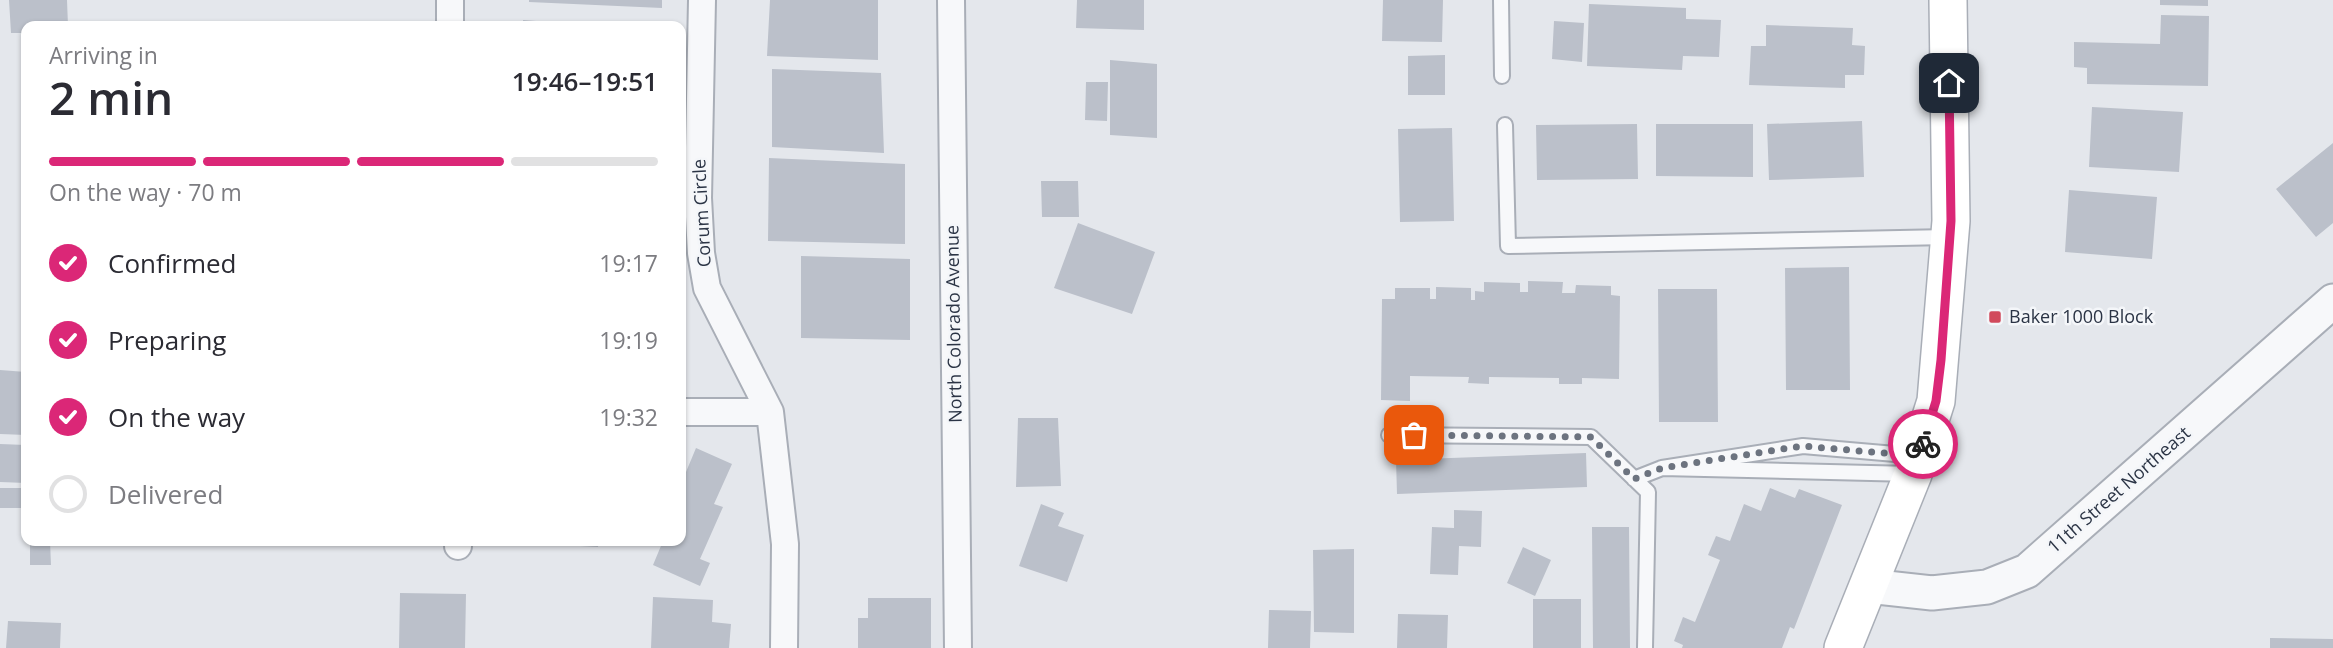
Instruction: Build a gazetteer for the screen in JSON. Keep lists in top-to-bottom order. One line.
{"streets":{"street":["Corum Circle","North Colorado Avenue","11th Street Northeast"]},"places":{"transit":["Baker 1000 Block"]},"page":{"heading":["2 min","Arriving in","19:46–19:51"],"bar":"On the way · 70 m","list":[["Confirmed","19:17"],["Preparing","19:19"],["On the way","19:32"],"Delivered"]}}
